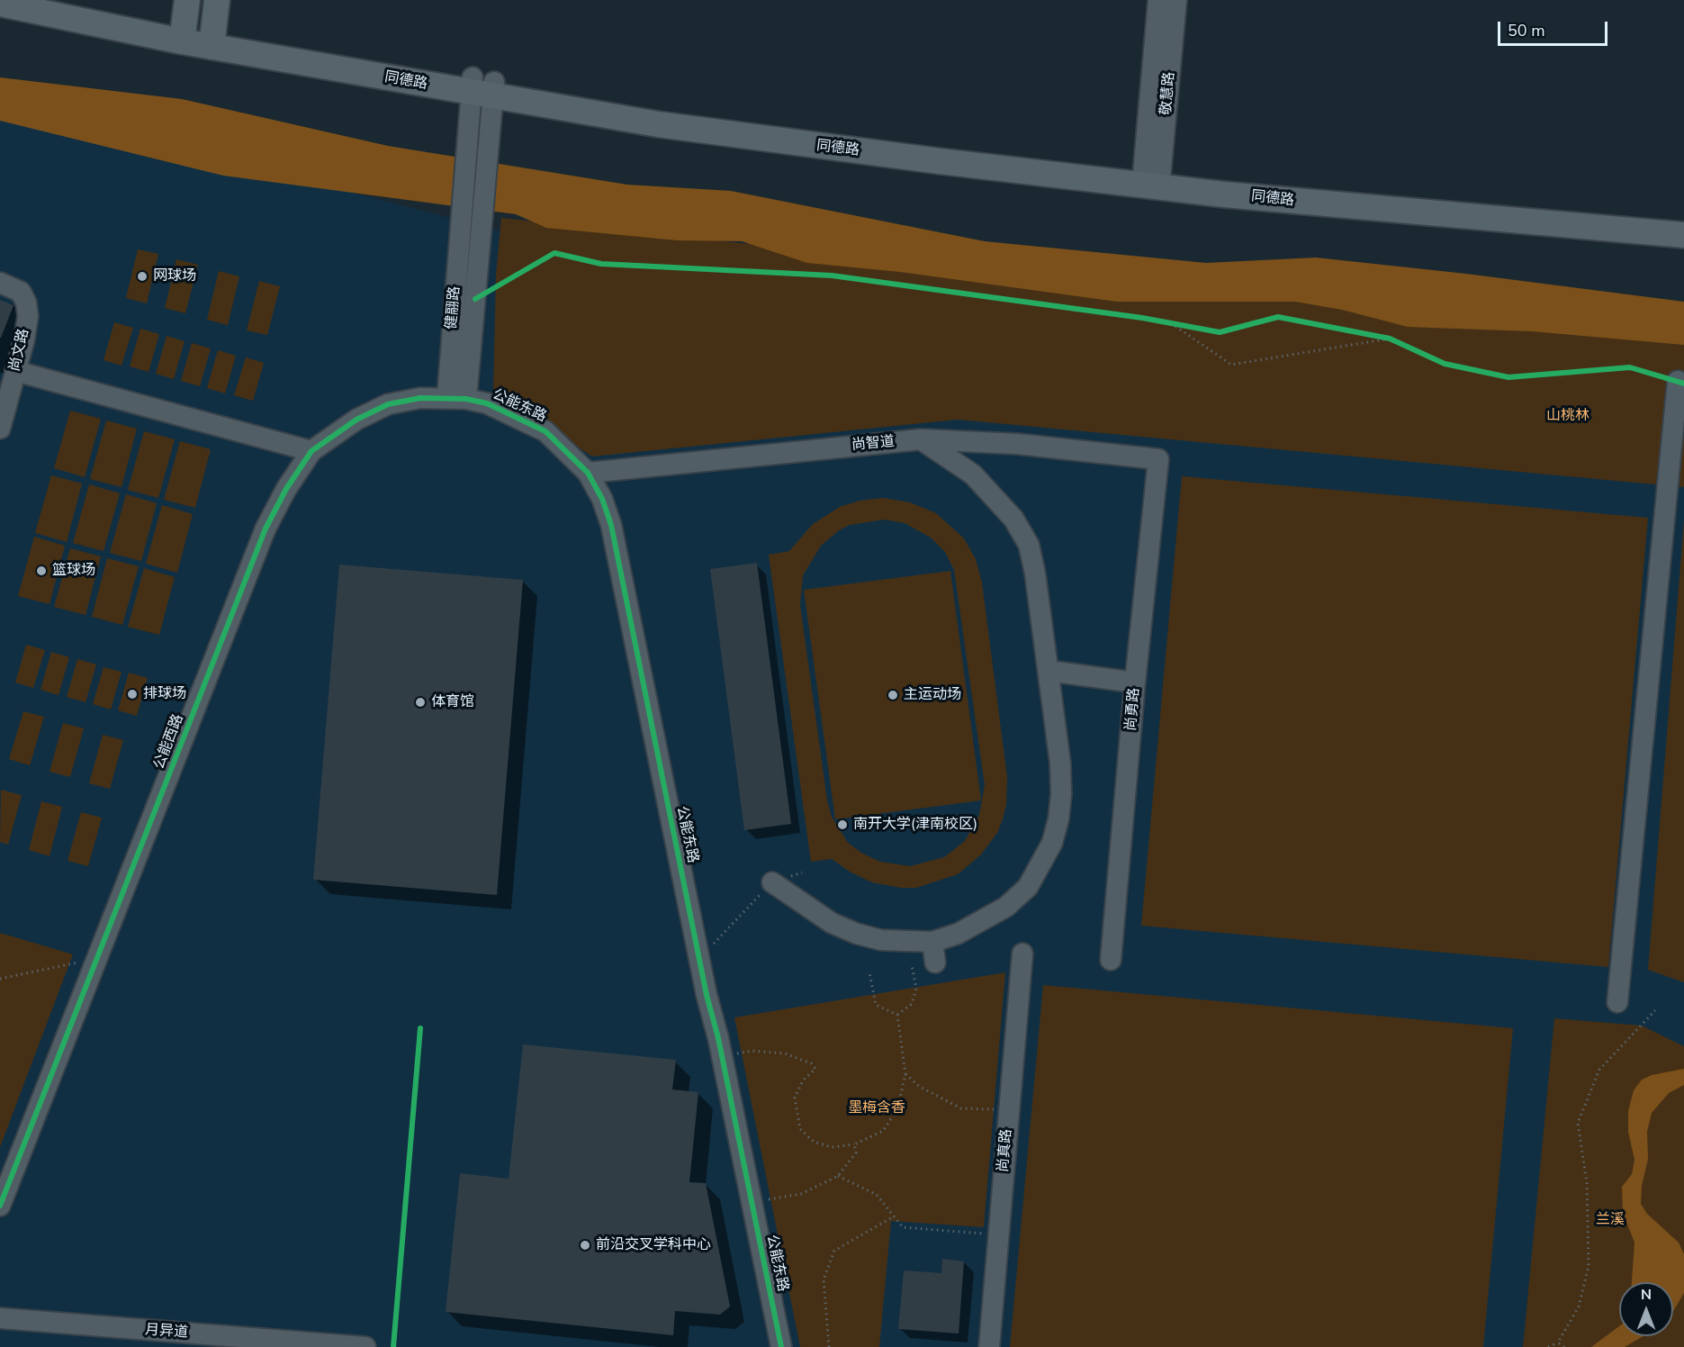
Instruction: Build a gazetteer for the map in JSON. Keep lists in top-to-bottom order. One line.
{"streets":{"main road":["同德路"],"street":["敬慧路","健翮路","尚文路","公能东路","尚智道","尚勇路","公能西路","尚真路","月异道"]},"crossings":[["同德路","敬慧路"],["同德路","健翮路"],["健翮路","公能东路"],["健翮路","公能西路"],["公能东路","尚智道"],["公能东路","公能西路"],["尚智道","尚勇路"]],"parks":["山桃林","墨梅含香","兰溪"],"places":["网球场","篮球场","排球场","主运动场","体育馆","南开大学(津南校区)","前沿交叉学科中心"],"scale_bar":"50 m","north":"top"}
